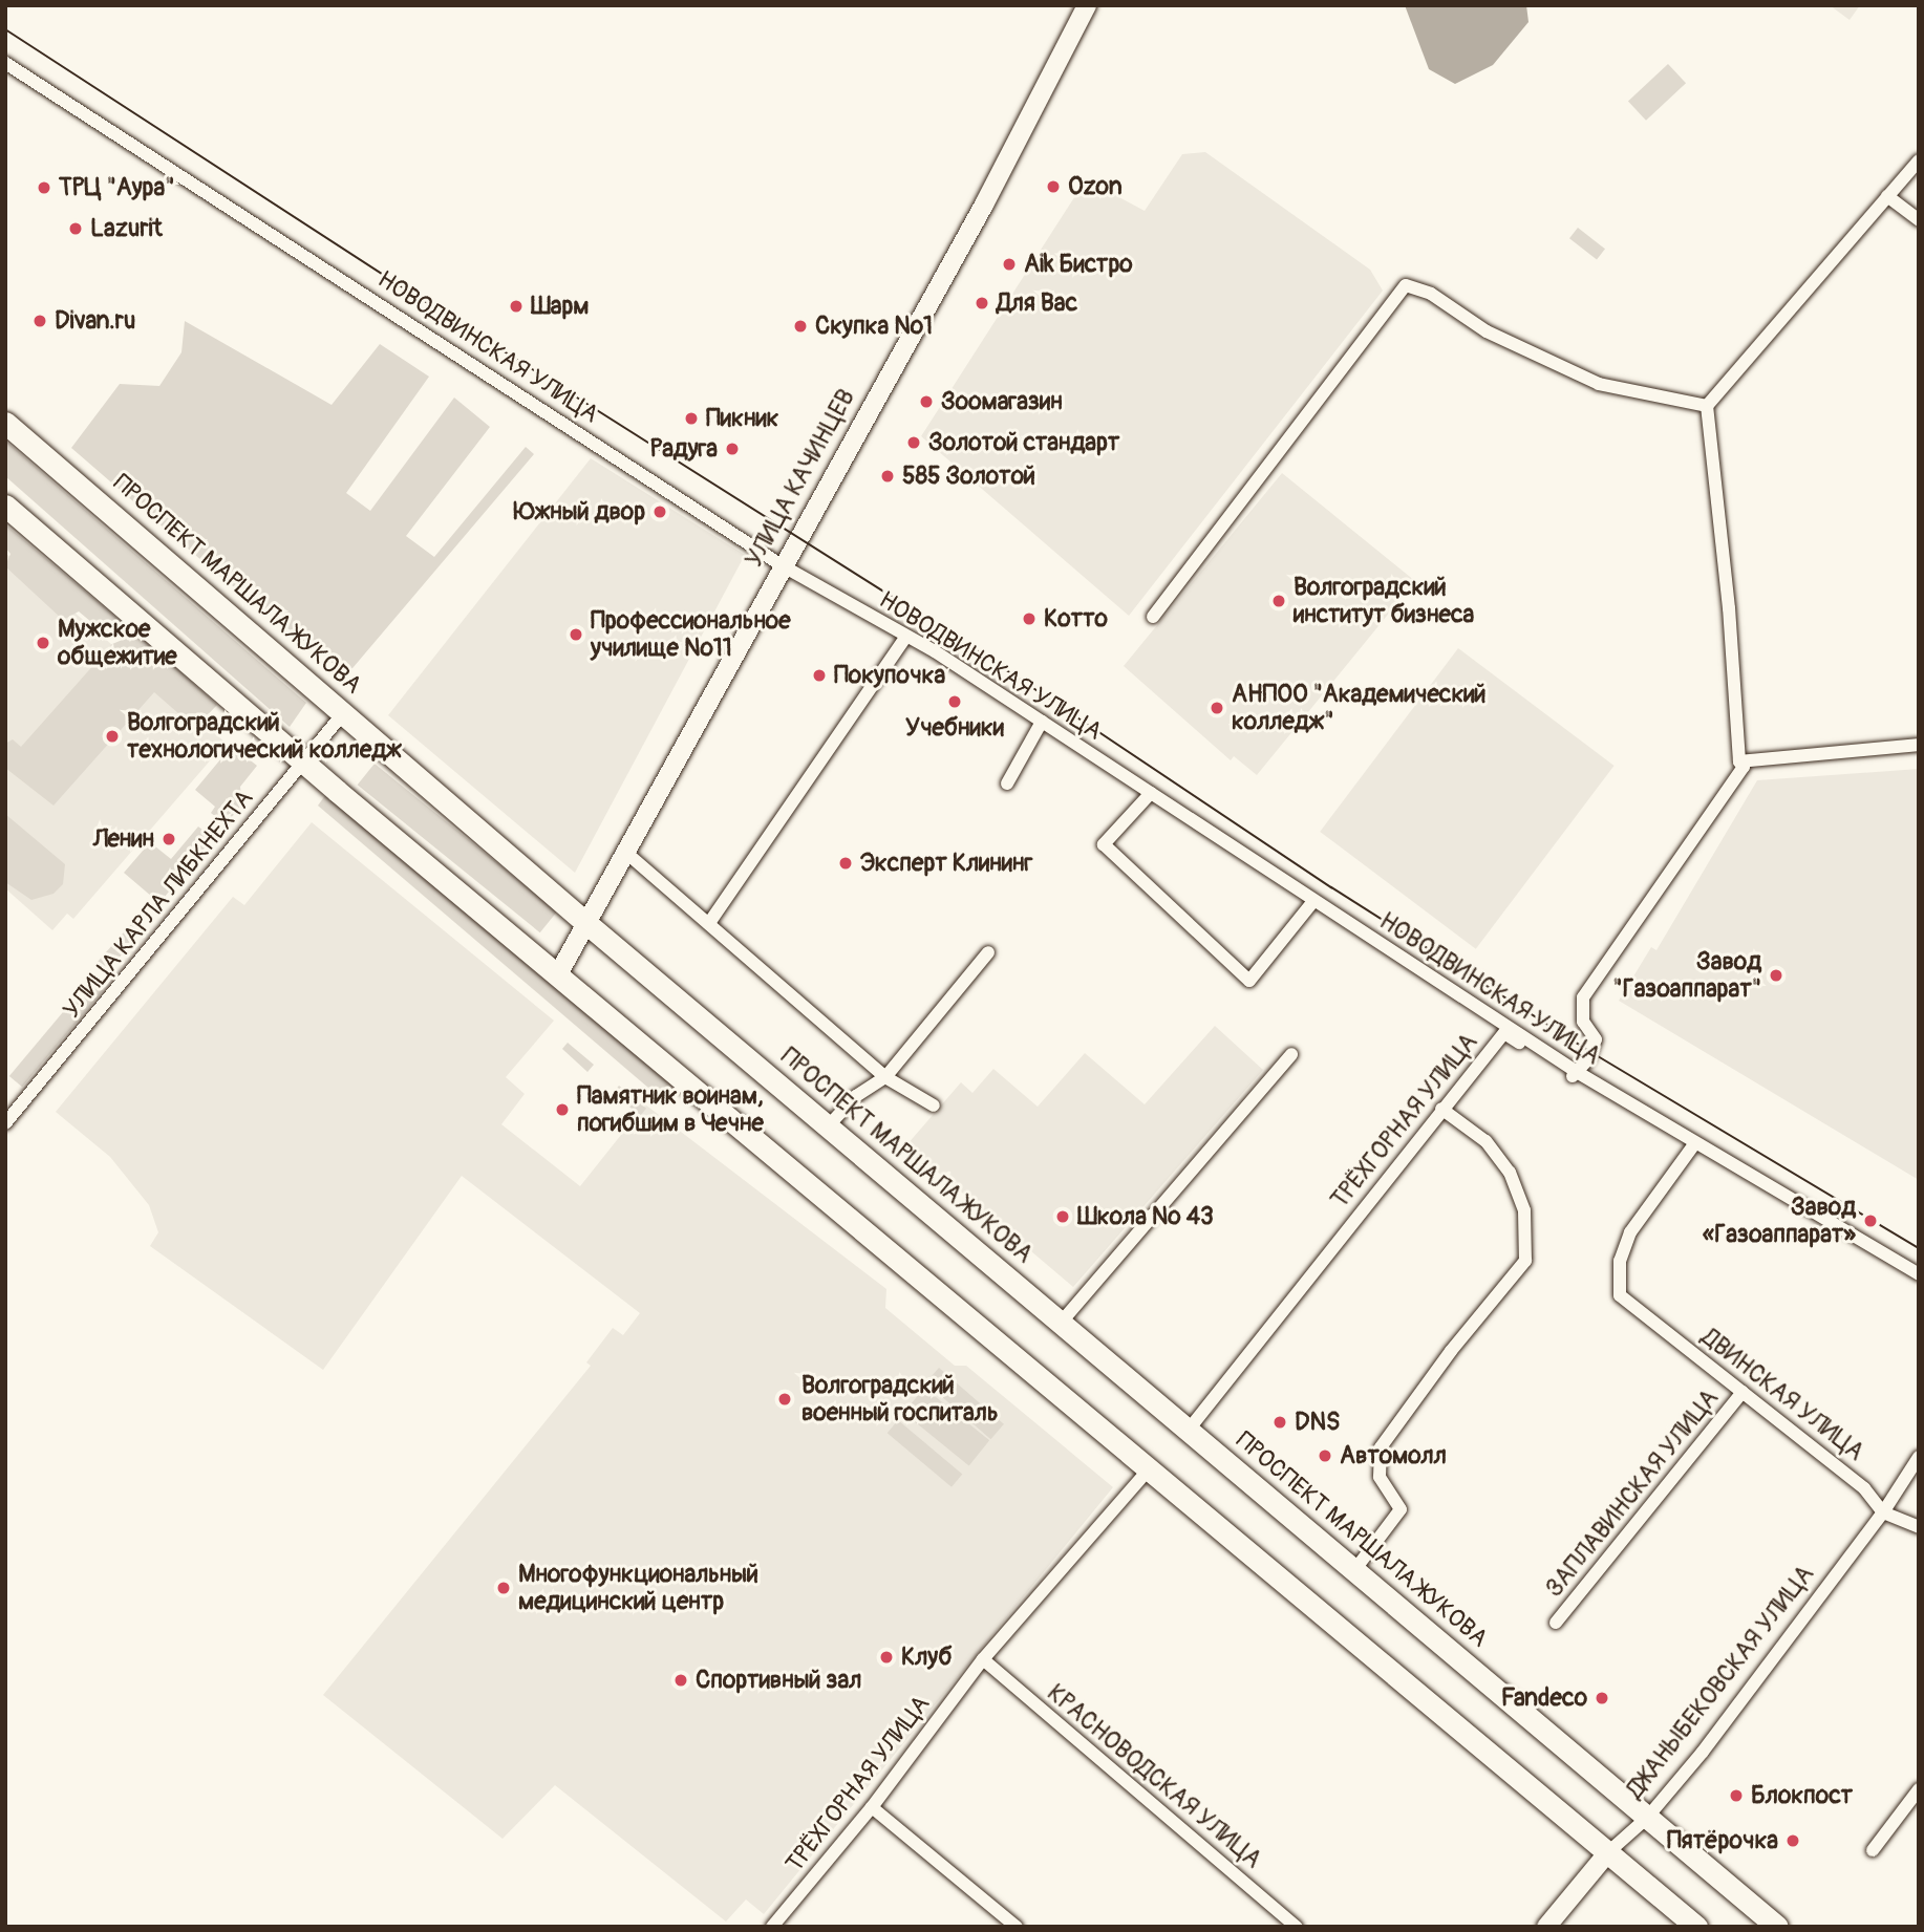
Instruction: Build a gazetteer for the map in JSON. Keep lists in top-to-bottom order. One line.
{"streets":{"highway":["ПРОСПЕКТ МАРШАЛА ЖУКОВА"],"main road":["УЛИЦА КАЧИНЦЕВ","ДЖАНЫБЕКОВСКАЯ УЛИЦА"],"street":["НОВОДВИНСКАЯ УЛИЦА","УЛИЦА КАРЛА ЛИБКНЕХТА","ТРЁХГОРНАЯ УЛИЦА","ДВИНСКАЯ УЛИЦА","ЗАПЛАВИНСКАЯ УЛИЦА","КРАСНОВОДСКАЯ УЛИЦА"]},"crossings":[["НОВОДВИНСКАЯ УЛИЦА","УЛИЦА КАЧИНЦЕВ"],["НОВОДВИНСКАЯ УЛИЦА","ТРЁХГОРНАЯ УЛИЦА"],["НОВОДВИНСКАЯ УЛИЦА","ДВИНСКАЯ УЛИЦА"],["УЛИЦА КАЧИНЦЕВ","ПРОСПЕКТ МАРШАЛА ЖУКОВА"],["ПРОСПЕКТ МАРШАЛА ЖУКОВА","УЛИЦА КАРЛА ЛИБКНЕХТА"],["ПРОСПЕКТ МАРШАЛА ЖУКОВА","ТРЁХГОРНАЯ УЛИЦА"],["ПРОСПЕКТ МАРШАЛА ЖУКОВА","ДЖАНЫБЕКОВСКАЯ УЛИЦА"],["ТРЁХГОРНАЯ УЛИЦА","КРАСНОВОДСКАЯ УЛИЦА"],["ДВИНСКАЯ УЛИЦА","ЗАПЛАВИНСКАЯ УЛИЦА"],["ДВИНСКАЯ УЛИЦА","ДЖАНЫБЕКОВСКАЯ УЛИЦА"]],"places":["Ozon","ТРЦ \"Аура\"","Lazurit","Aik Бистро","Для Вас","Шарм","Divan.ru","Скупка №1","Зоомагазин","Пикник","Золотой стандарт","Радуга","585 Золотой","Южный двор","Волгоградский институт бизнеса","Котто","Профессиональное училище №11","Мужское общежитие","Покупочка","Учебники","АНПОО \"Академический колледж\"","Волгоградский технологический колледж","Ленин","Эксперт Клининг","Завод \"Газоаппарат\"","Памятник воинам, погибшим в Чечне","Школа № 43","Завод «Газоаппарат»","Волгоградский военный госпиталь","DNS","Автомолл","Многофункциональный медицинский центр","Клуб","Спортивный зал","Fandeco","Блокпост","Пятёрочка"]}
